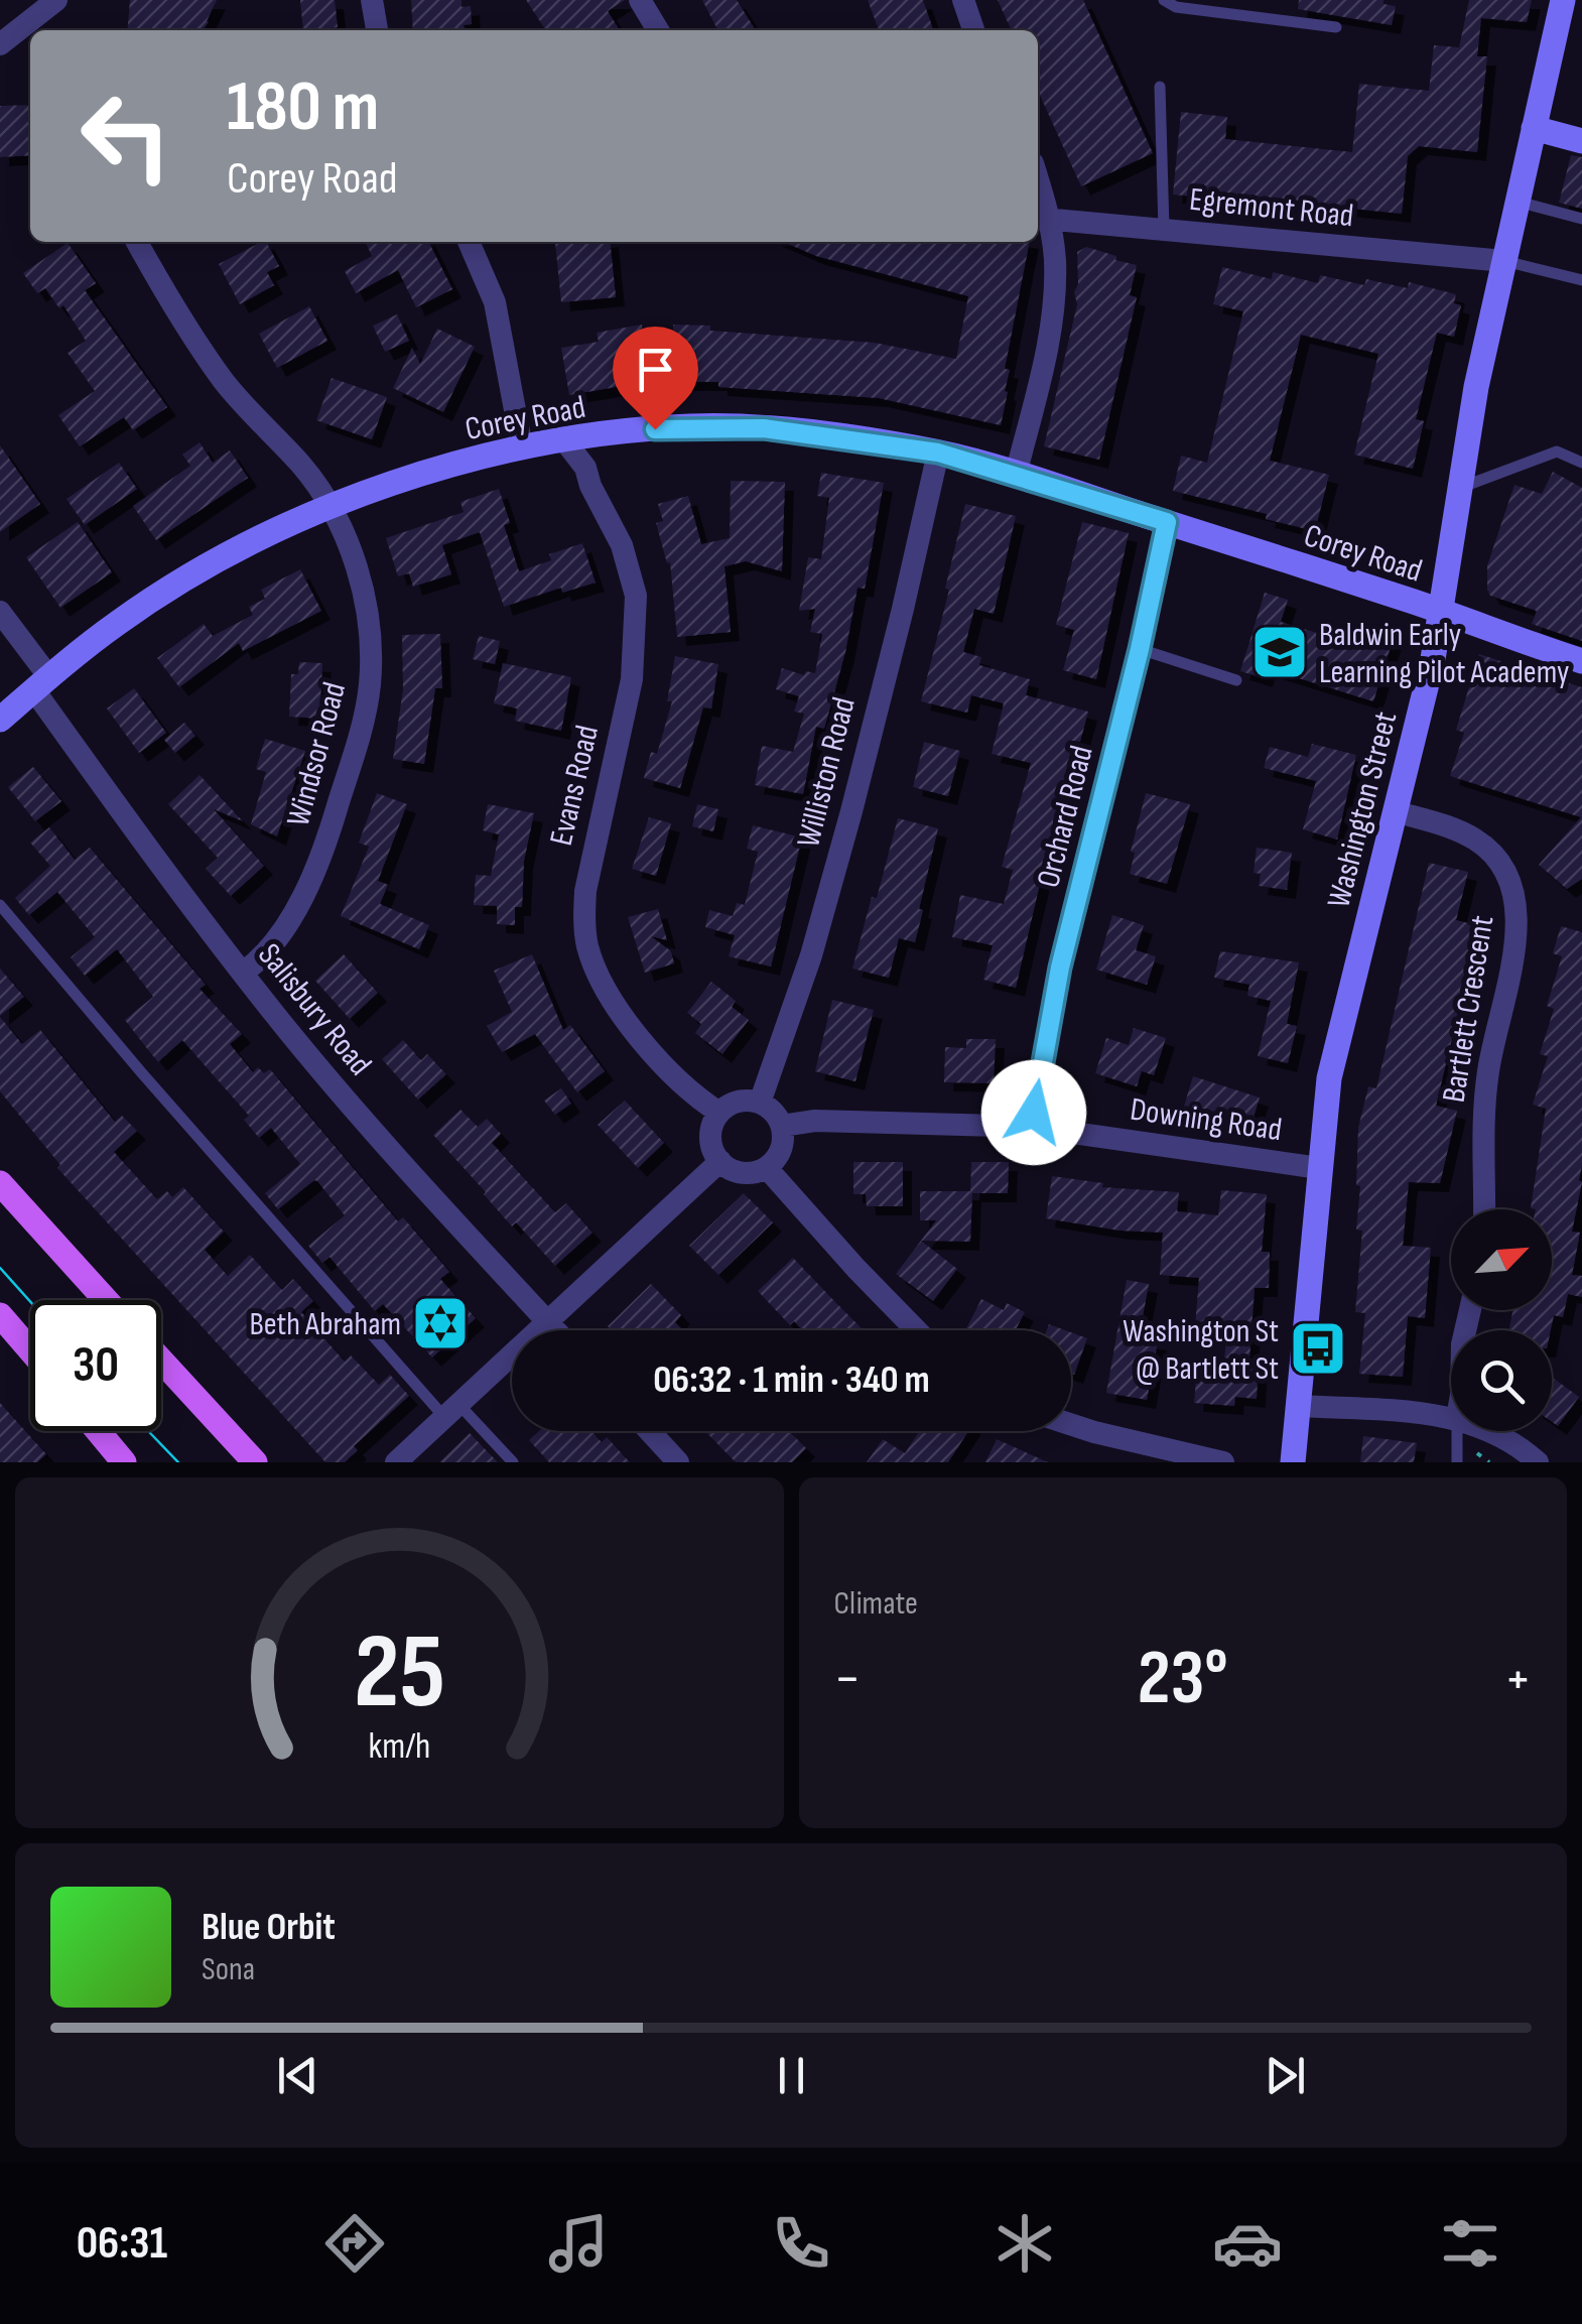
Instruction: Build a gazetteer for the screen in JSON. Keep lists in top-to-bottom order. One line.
{"streets":{"street":["Egremont Road","Corey Road","Windsor Road","Williston Road","Evans Road","Washington Street","Orchard Road","Salisbury Road","Bartlett Crescent","Downing Road"]},"crossings":[["Egremont Road","Washington Street"],["Corey Road","Windsor Road"],["Corey Road","Williston Road"],["Corey Road","Evans Road"],["Corey Road","Washington Street"],["Corey Road","Orchard Road"],["Corey Road","Salisbury Road"],["Windsor Road","Salisbury Road"],["Williston Road","Evans Road"],["Williston Road","Downing Road"],["Evans Road","Downing Road"],["Washington Street","Bartlett Crescent"],["Washington Street","Downing Road"],["Orchard Road","Downing Road"]],"places":{"school or university":["Baldwin Early Learning Pilot Academy"],"synagogue":["Beth Abraham"],"bus stop":["Washington St @ Bartlett St"]},"north":"top right","page":{"turn":["180 m","Corey Road"],"limit":"30","trip":"06:32 · 1 min · 340 m","tile":"Climate","heat":["−","23°","+"],"song":["Blue Orbit","Sona"],"tabs":"06:31","gauge":["25","km/h"]}}
